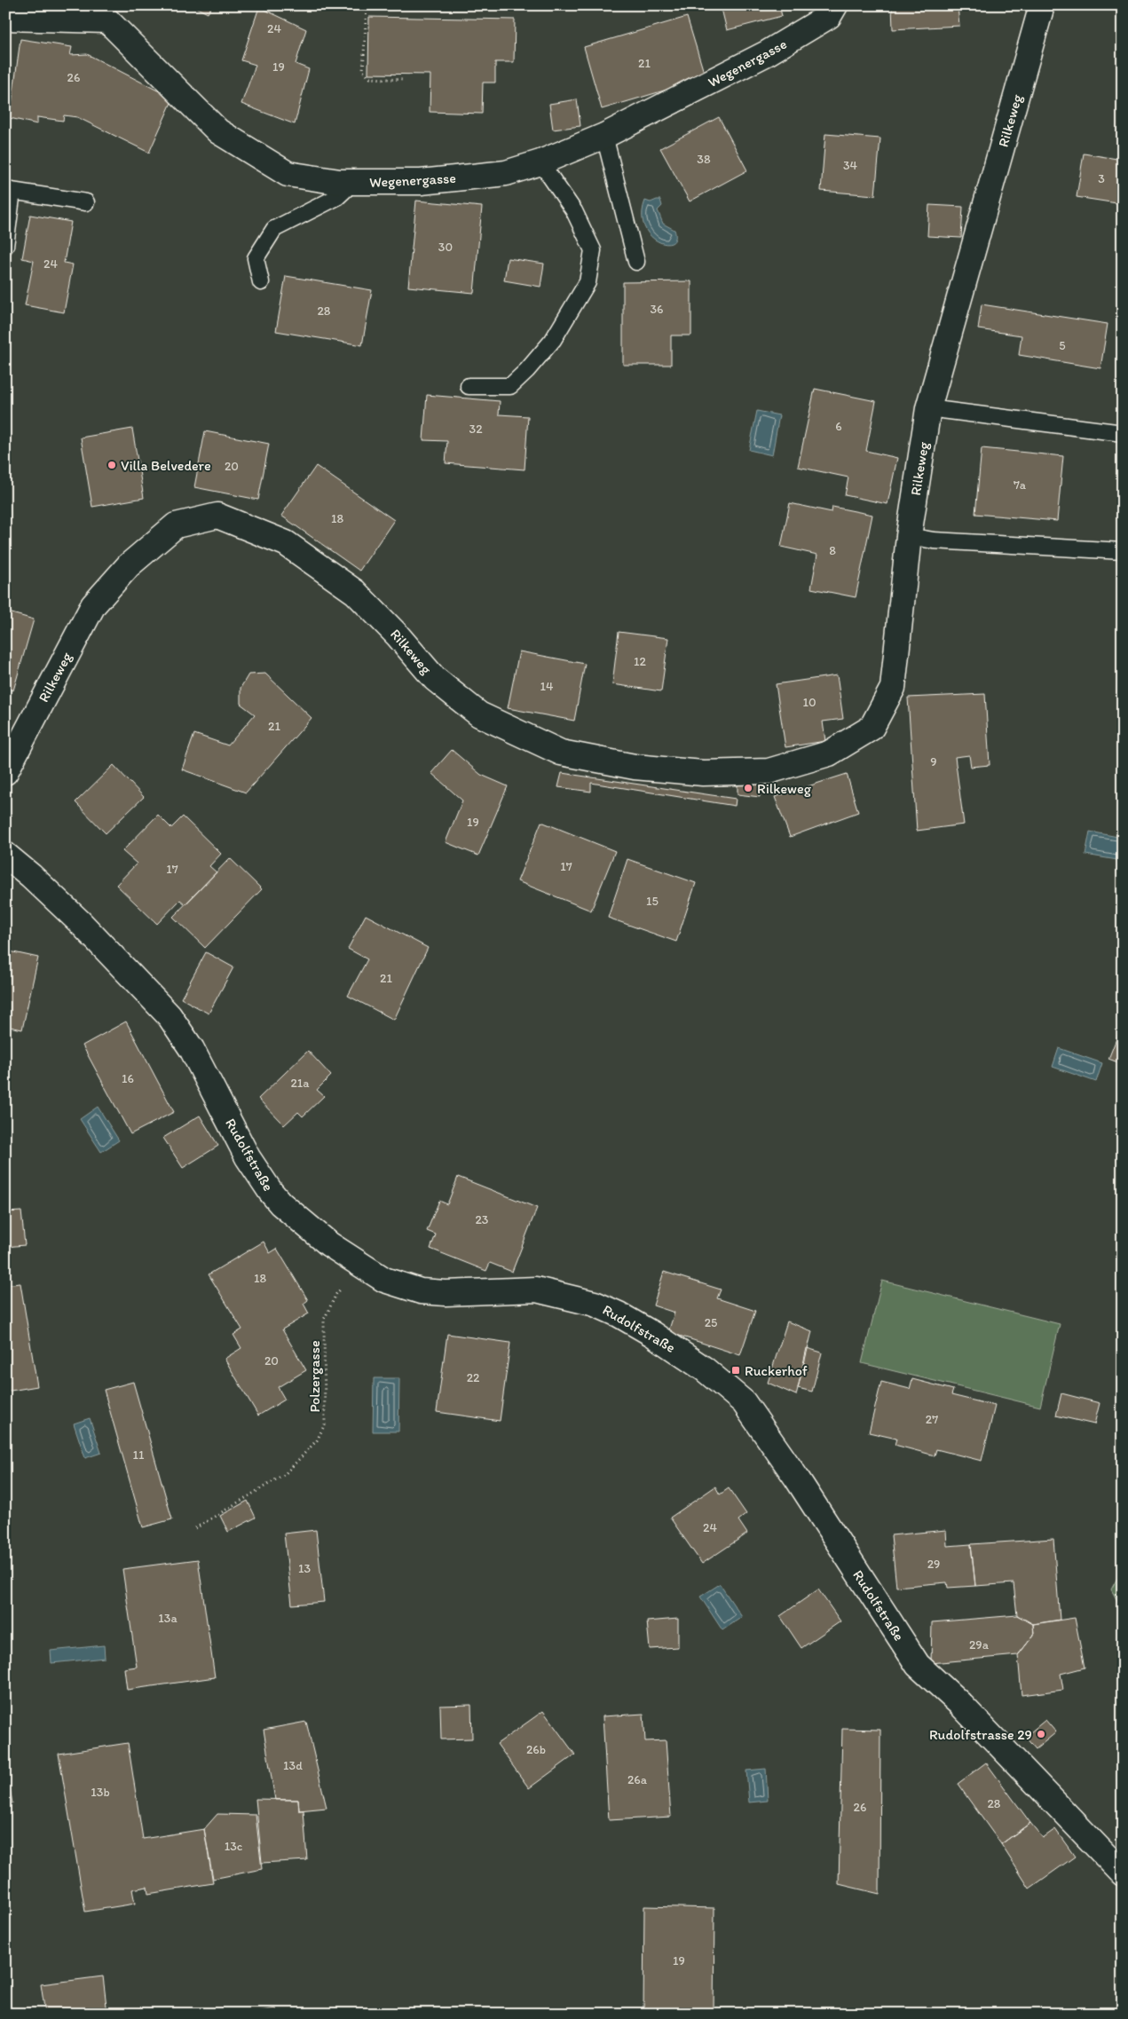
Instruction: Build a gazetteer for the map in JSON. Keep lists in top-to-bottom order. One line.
{"streets":{"street":["Wegenergasse","Rilkeweg","Rudolfstraße"],"path":["Polzergasse"]},"places":{"other":["Villa Belvedere","Rilkeweg","Rudolfstrasse 29"],"transit":["Ruckerhof"]},"house_numbers":["24","21","19","26","38","34","3","30","24","36","28","5","6","32","20","7a","18","8","12","14","10","21","9","19","17","17","15","21","16","21a","23","18","25","20","22","27","11","24","29","13","13a","29a","26b","13d","26a","13b","28","26","13c","19"]}
